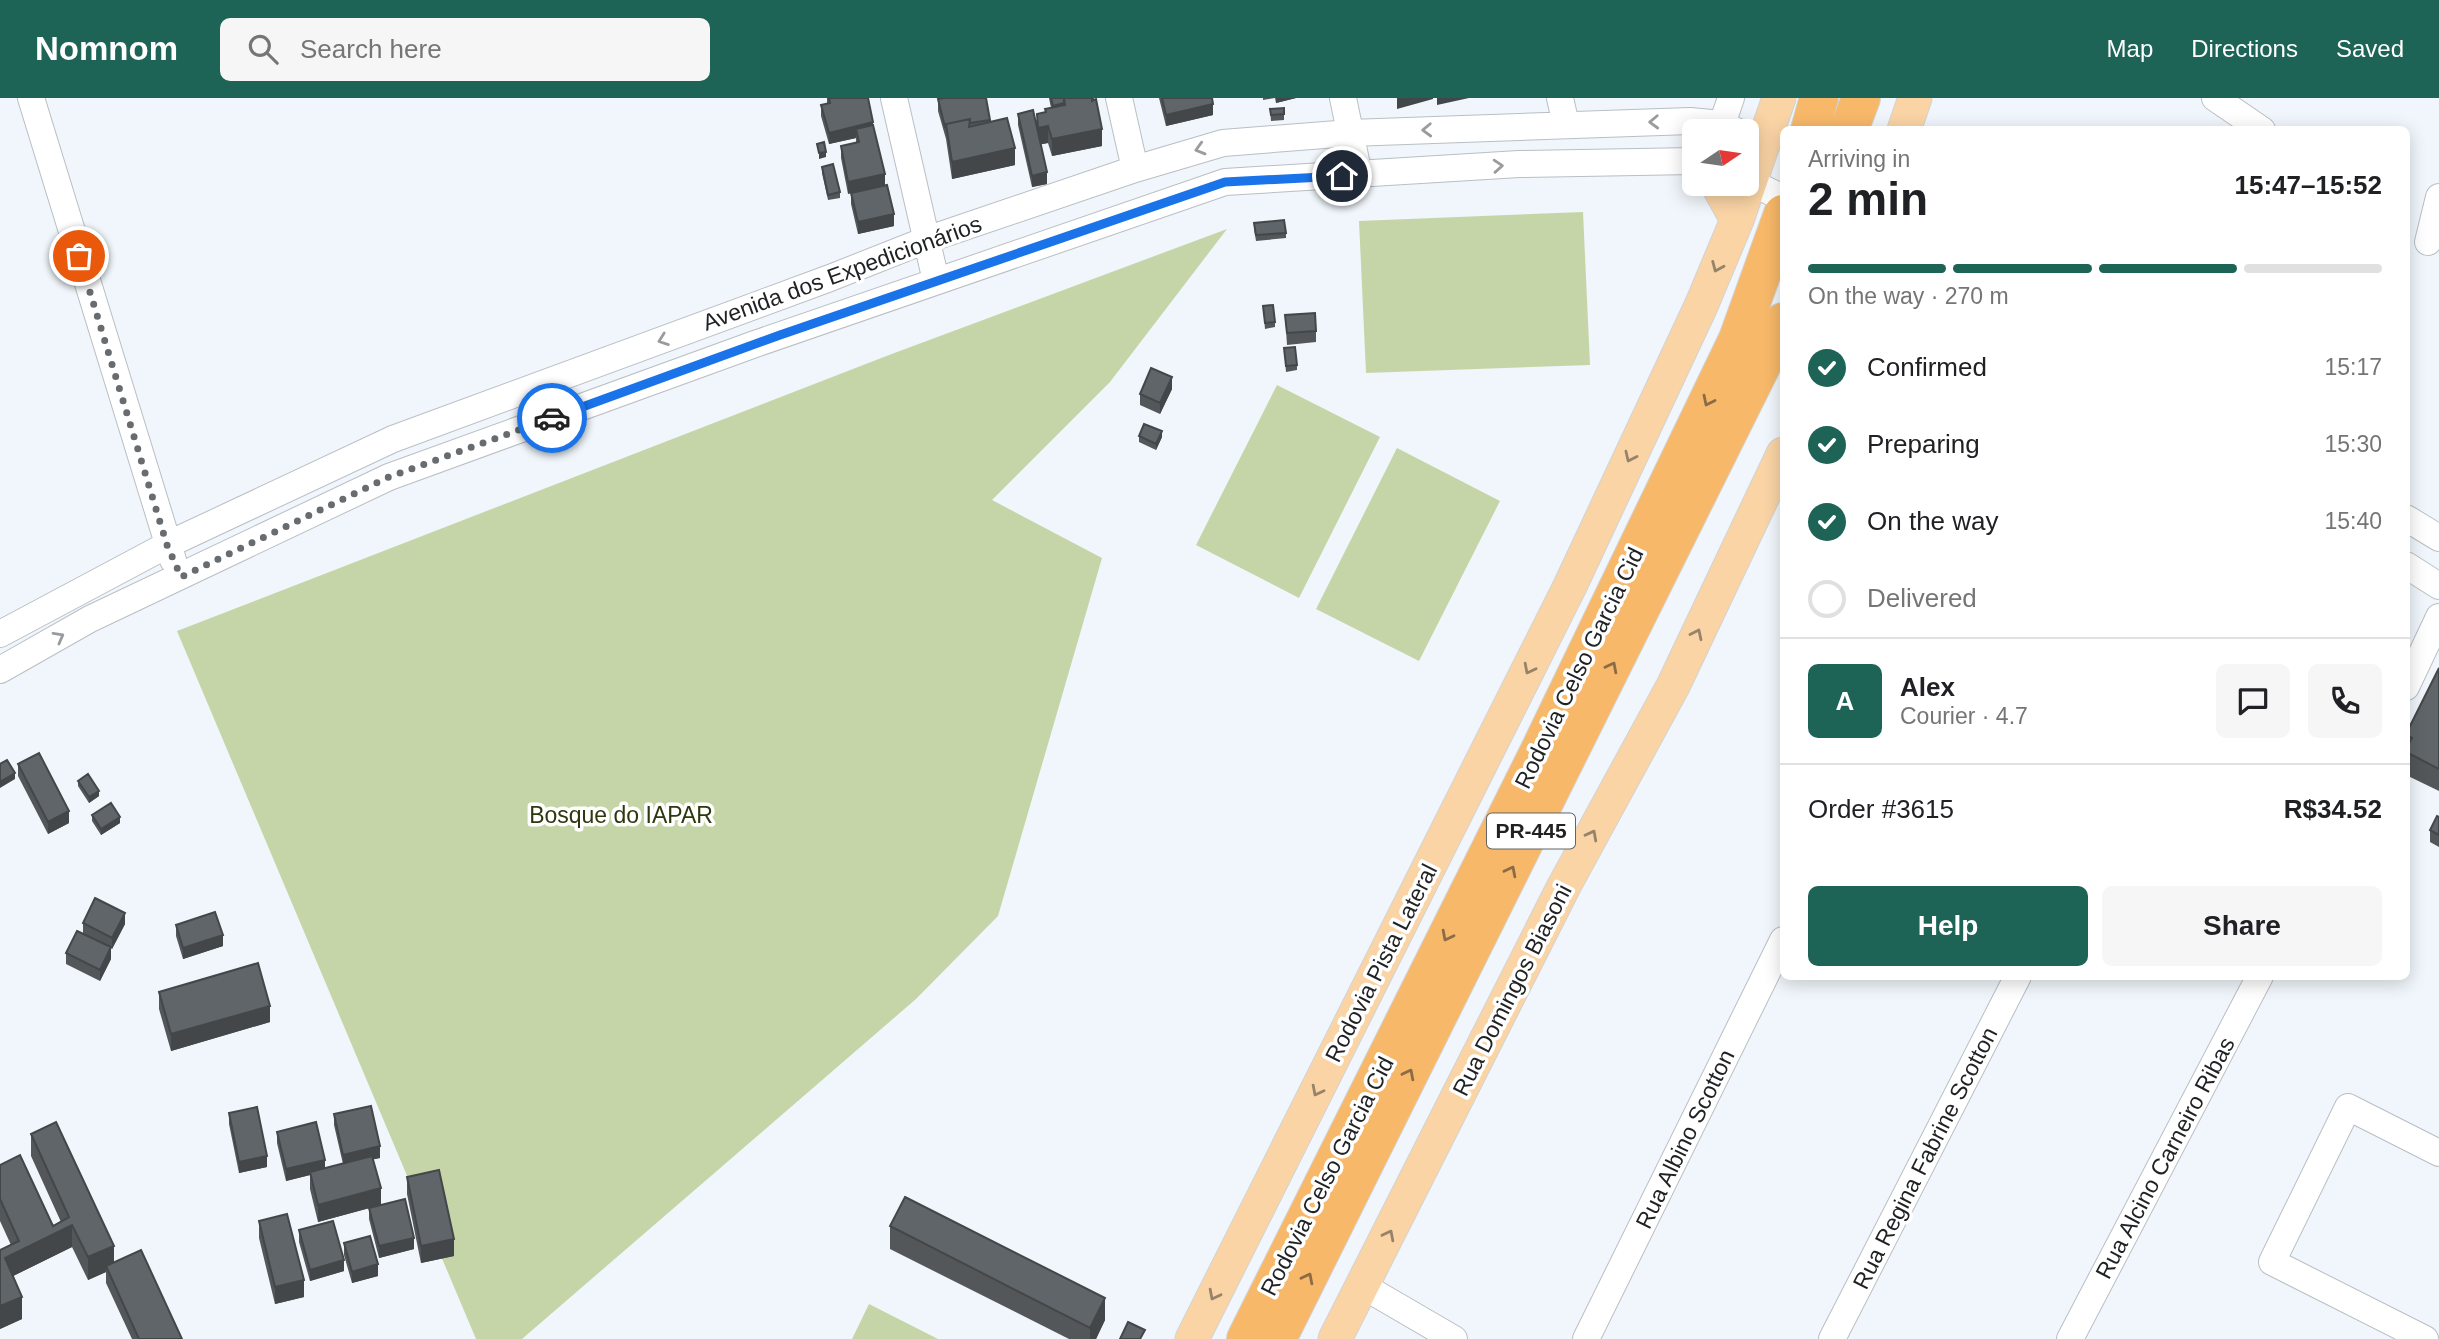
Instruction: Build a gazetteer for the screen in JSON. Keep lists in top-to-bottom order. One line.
{"streets":{"highway":["Rodovia Celso Garcia Cid","PR-445"],"main road":["Rodovia Pista Lateral","Rua Domingos Biasoni"],"street":["Avenida dos Expedicionários","Rua Albino Scotton","Rua Regina Fabrine Scotton","Rua Alcino Carneiro Ribas"]},"one_way":["Rodovia Pista Lateral","Rua Domingos Biasoni"],"parks":["Bosque do IAPAR"],"north":"right","page":{"header":"Nomnom","search":"Search here","nav":["Map","Directions","Saved"],"heading":["2 min","Arriving in","15:47–15:52"],"panel":["Alex","Courier · 4.7","Order #3615","R$34.52"],"bar":"On the way · 270 m","list":[["Confirmed","15:17"],["Preparing","15:30"],["On the way","15:40"],"Delivered"],"round":"A","buttons":["Help","Share"]}}
